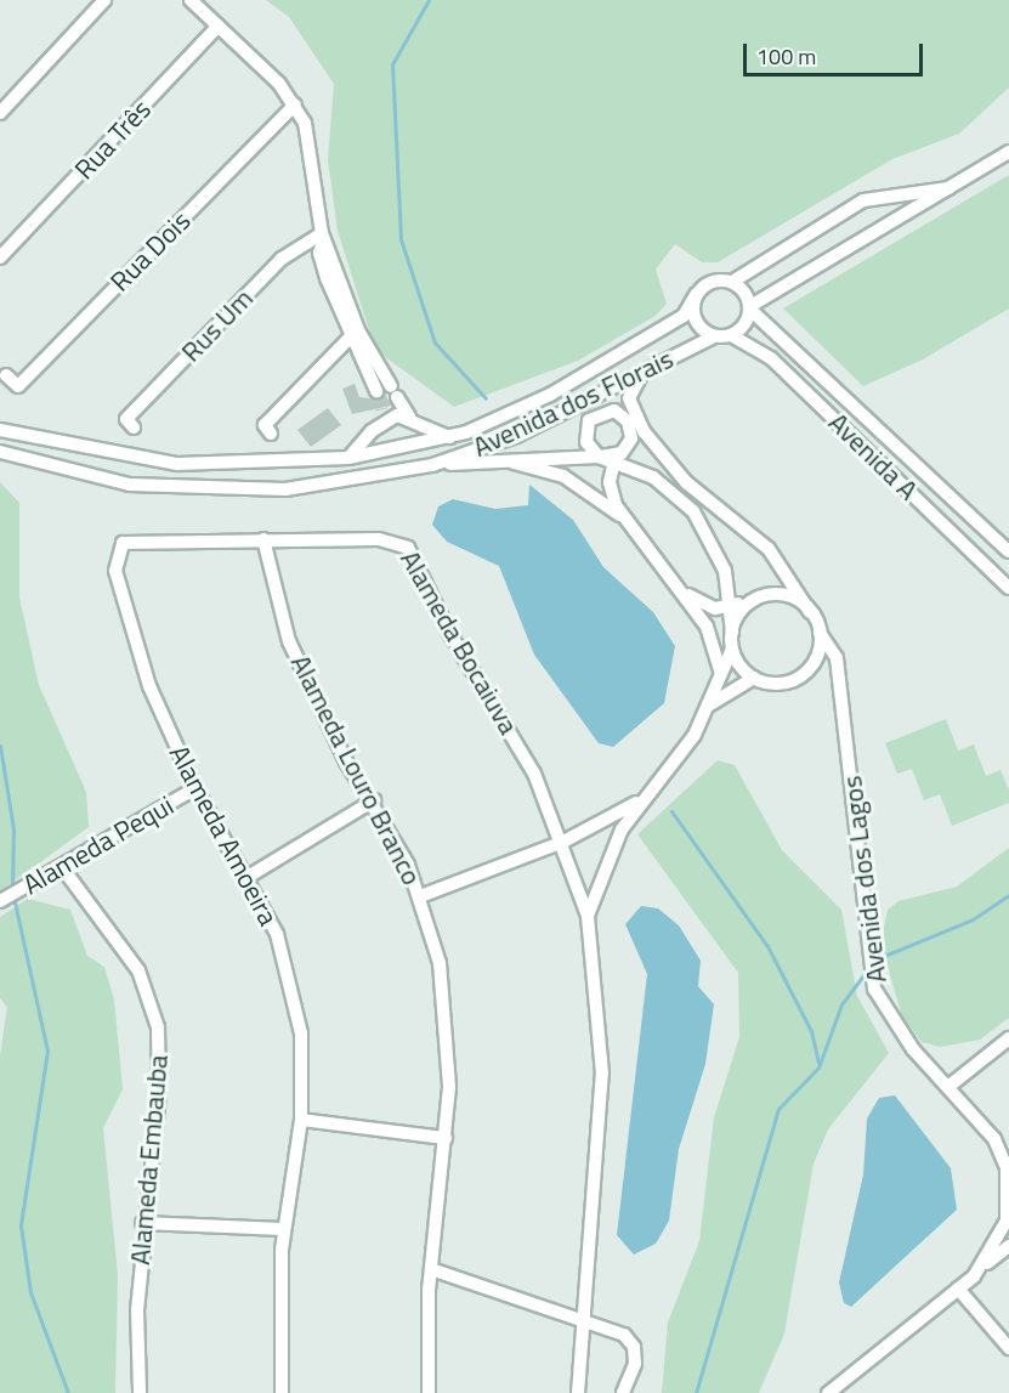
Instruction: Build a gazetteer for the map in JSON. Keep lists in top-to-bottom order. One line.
{"streets":{"street":["Rua Três","Rua Dois","Rus Um","Avenida dos Florais","Avenida A","Alameda Bocaiuva","Alameda Louro Branco","Alameda Amoeira","Alameda Pequi","Avenida dos Lagos","Alameda Embauba"]},"crossings":[["Avenida dos Florais","Avenida A"],["Alameda Bocaiuva","Alameda Louro Branco"],["Alameda Bocaiuva","Alameda Amoeira"],["Alameda Amoeira","Alameda Pequi"],["Alameda Pequi","Alameda Embauba"]],"scale_bar":"100 m"}
